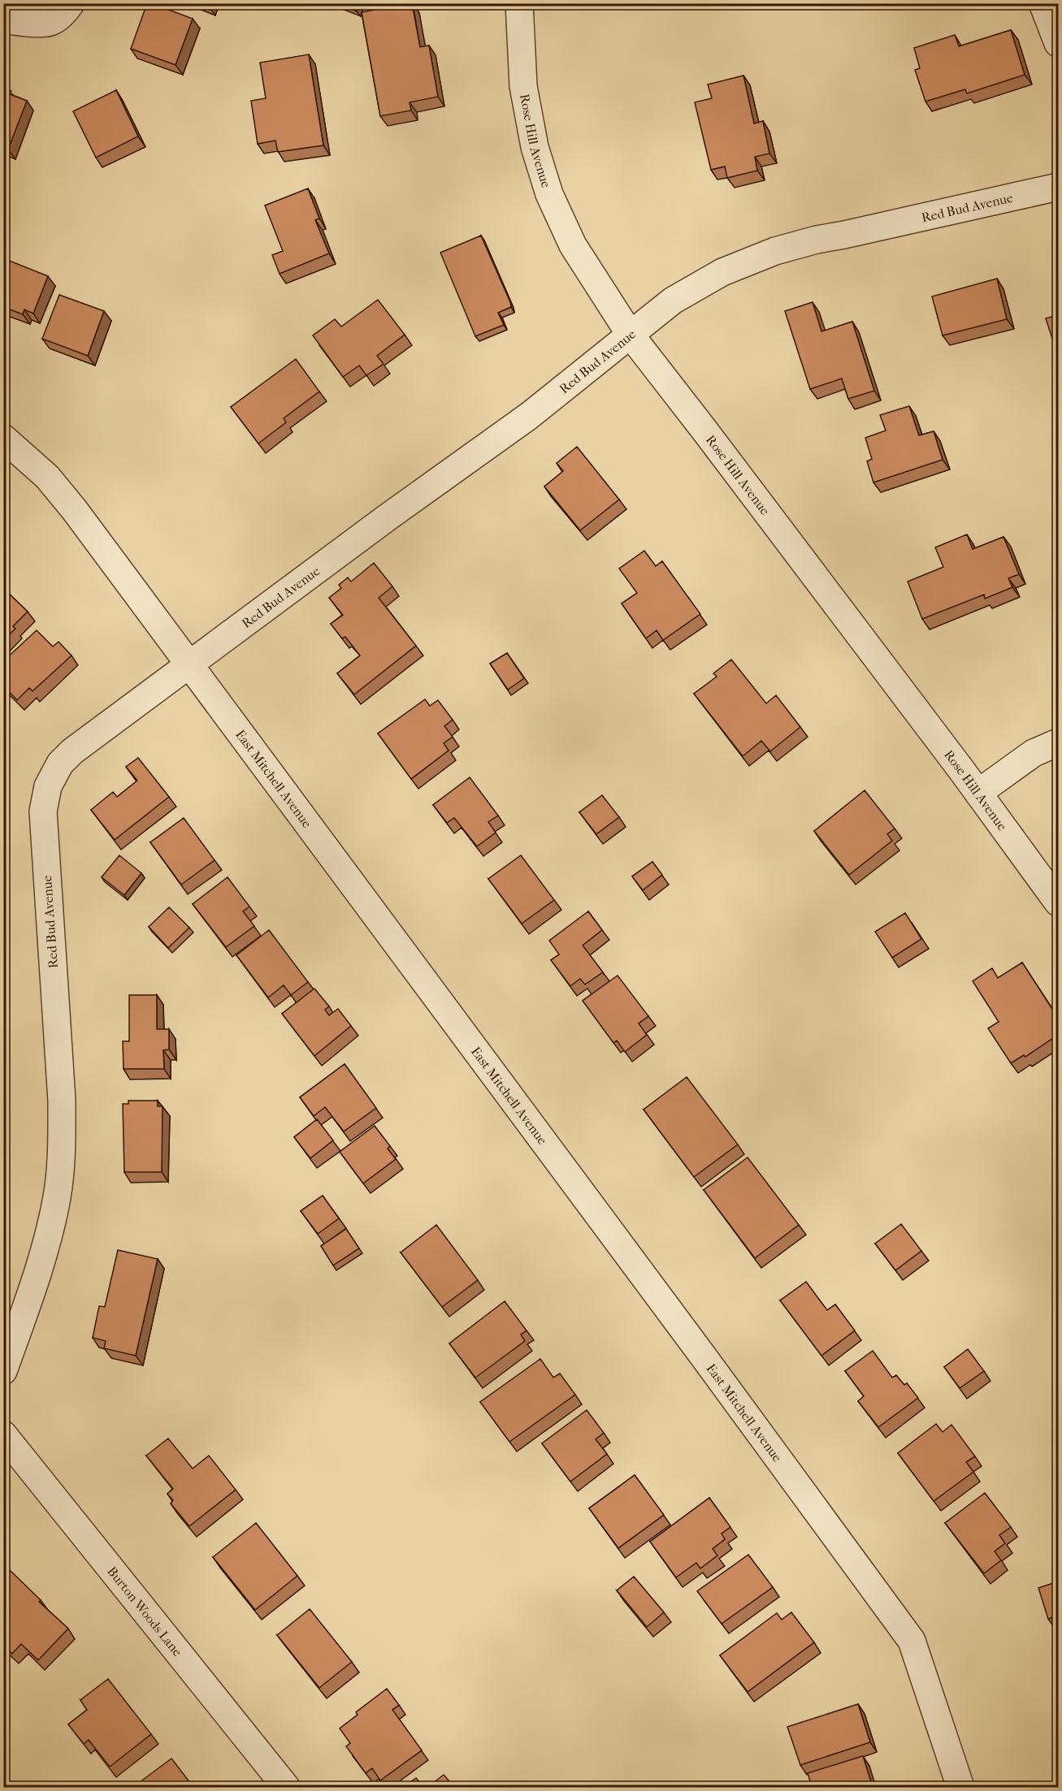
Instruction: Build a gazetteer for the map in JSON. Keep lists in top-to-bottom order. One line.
{"streets":{"street":["Rose Hill Avenue","Red Bud Avenue","East Mitchell Avenue","Burton Woods Lane"]},"crossings":[["Rose Hill Avenue","Red Bud Avenue"],["Red Bud Avenue","East Mitchell Avenue"]]}
